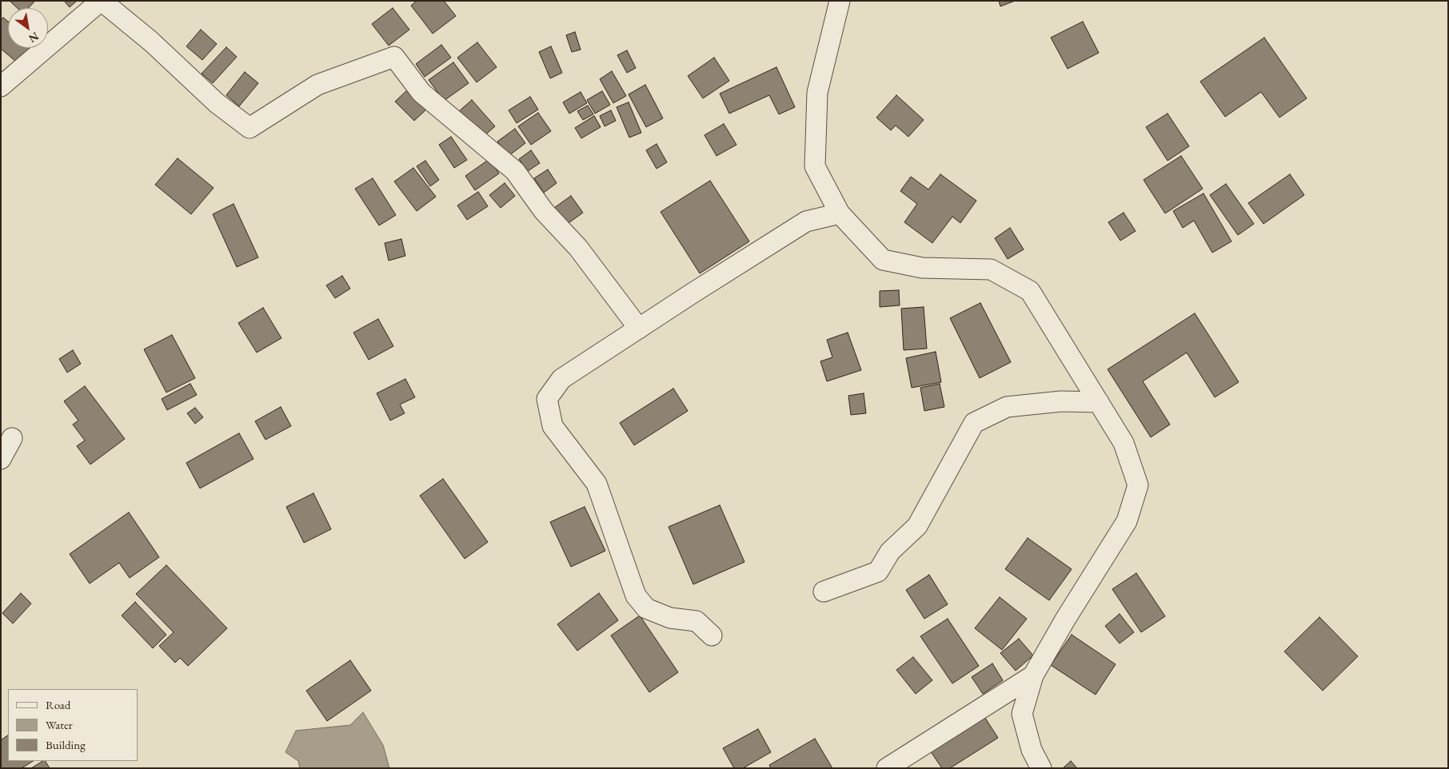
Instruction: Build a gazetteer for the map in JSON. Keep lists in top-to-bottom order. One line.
{"legend":["Road","Water","Building"],"north":"bottom right"}
